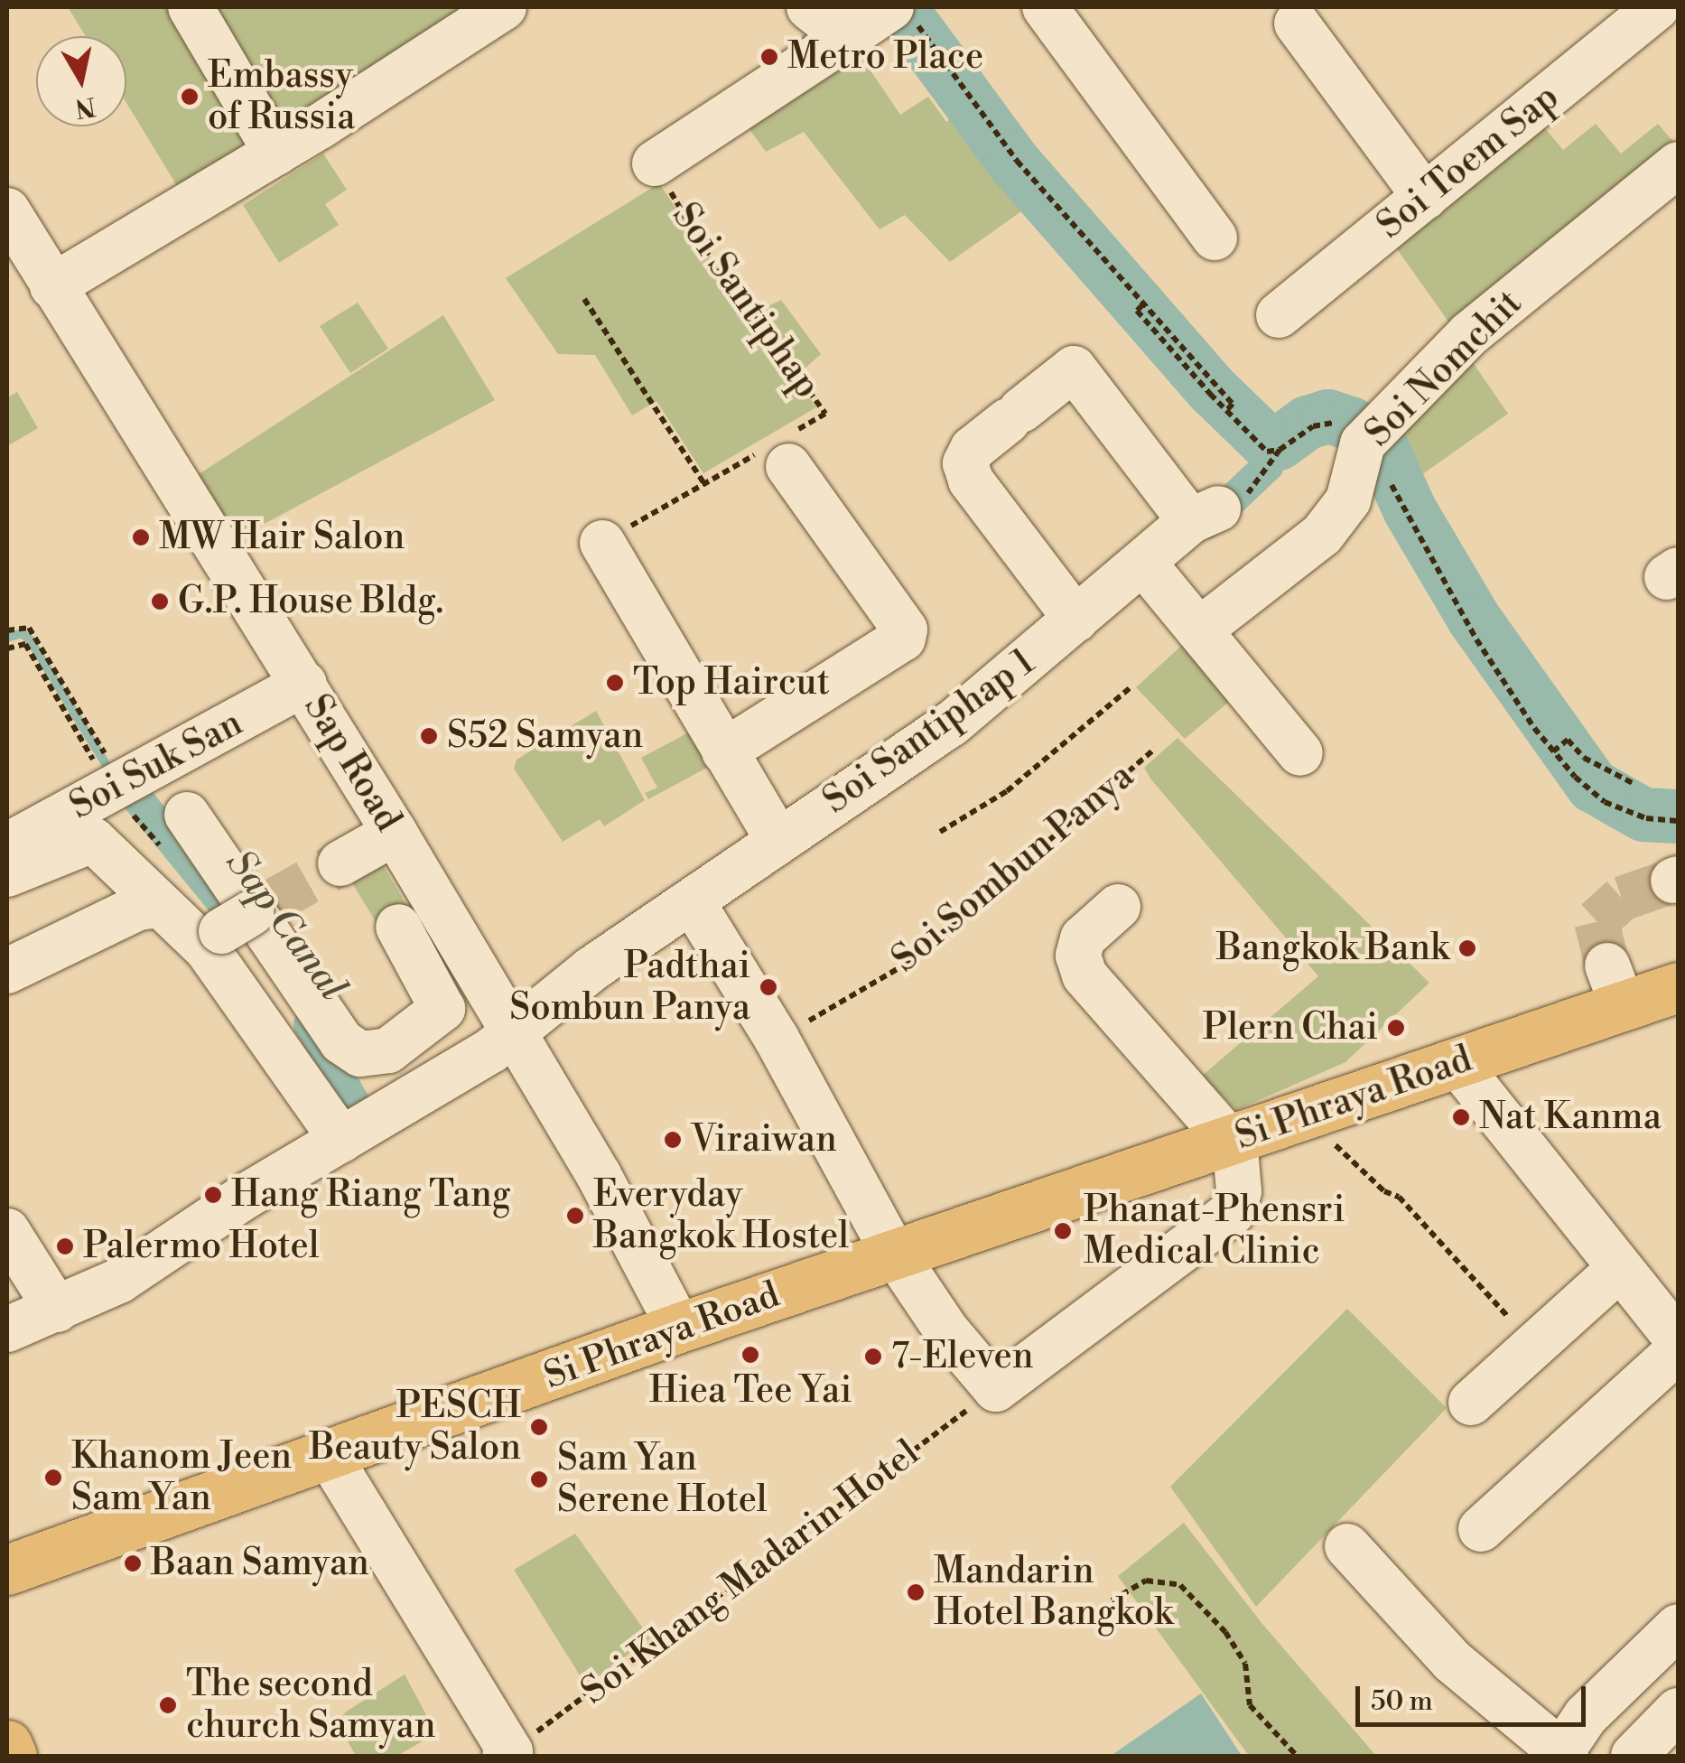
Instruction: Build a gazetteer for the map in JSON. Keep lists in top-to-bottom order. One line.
{"streets":{"main road":["Si Phraya Road"],"street":["Soi Toem Sap","Soi Santiphap","Soi Nomchit","Soi Santiphap 1","Sap Road","Soi Suk San"],"path":["Soi Sombun Panya","Soi Khang Madarin Hotel"]},"crossings":[["Soi Santiphap 1","Sap Road"],["Sap Road","Soi Suk San"],["Sap Road","Si Phraya Road"]],"water":["Sap Canal"],"places":["Metro Place","Embassy of Russia","MW Hair Salon","G.P. House Bldg.","Top Haircut","S52 Samyan","Bangkok Bank","Padthai Sombun Panya","Plern Chai","Nat Kanma","Viraiwan","Hang Riang Tang","Everyday Bangkok Hostel","Phanat-Phensri Medical Clinic","Palermo Hotel","Hiea Tee Yai","7-Eleven","PESCH Beauty Salon","Khanom Jeen Sam Yan","Sam Yan Serene Hotel","Baan Samyan","Mandarin Hotel Bangkok","The second church Samyan"],"scale_bar":"50 m","north":"bottom"}
